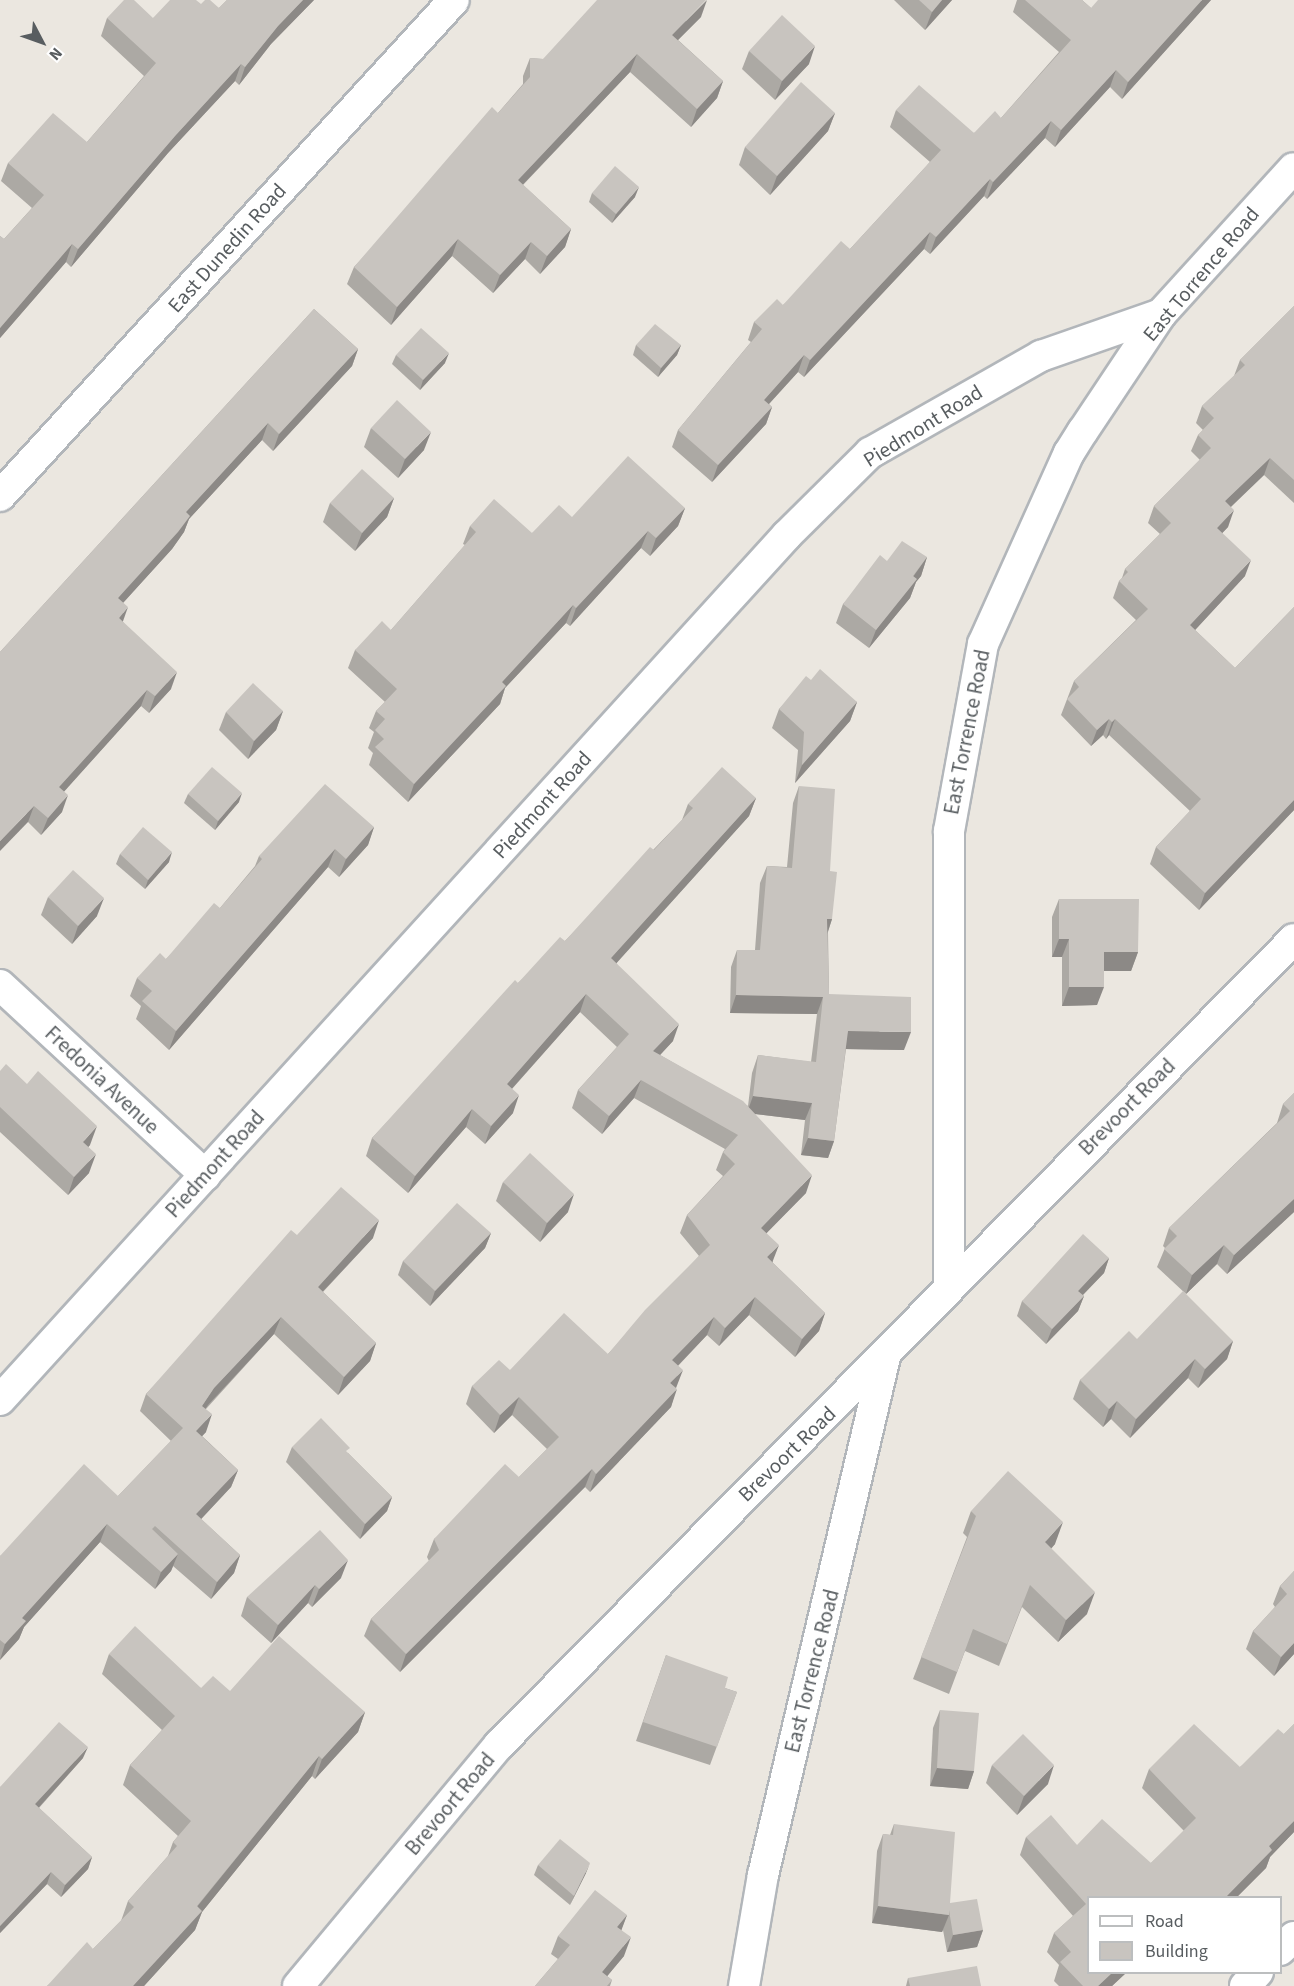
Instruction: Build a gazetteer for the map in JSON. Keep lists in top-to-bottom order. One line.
{"streets":{"street":["East Dunedin Road","East Torrence Road","Piedmont Road","Fredonia Avenue","Brevoort Road"]},"crossings":[["East Torrence Road","Piedmont Road"],["East Torrence Road","Brevoort Road"],["Piedmont Road","Fredonia Avenue"]],"legend":["Road","Building"],"north":"bottom right"}
